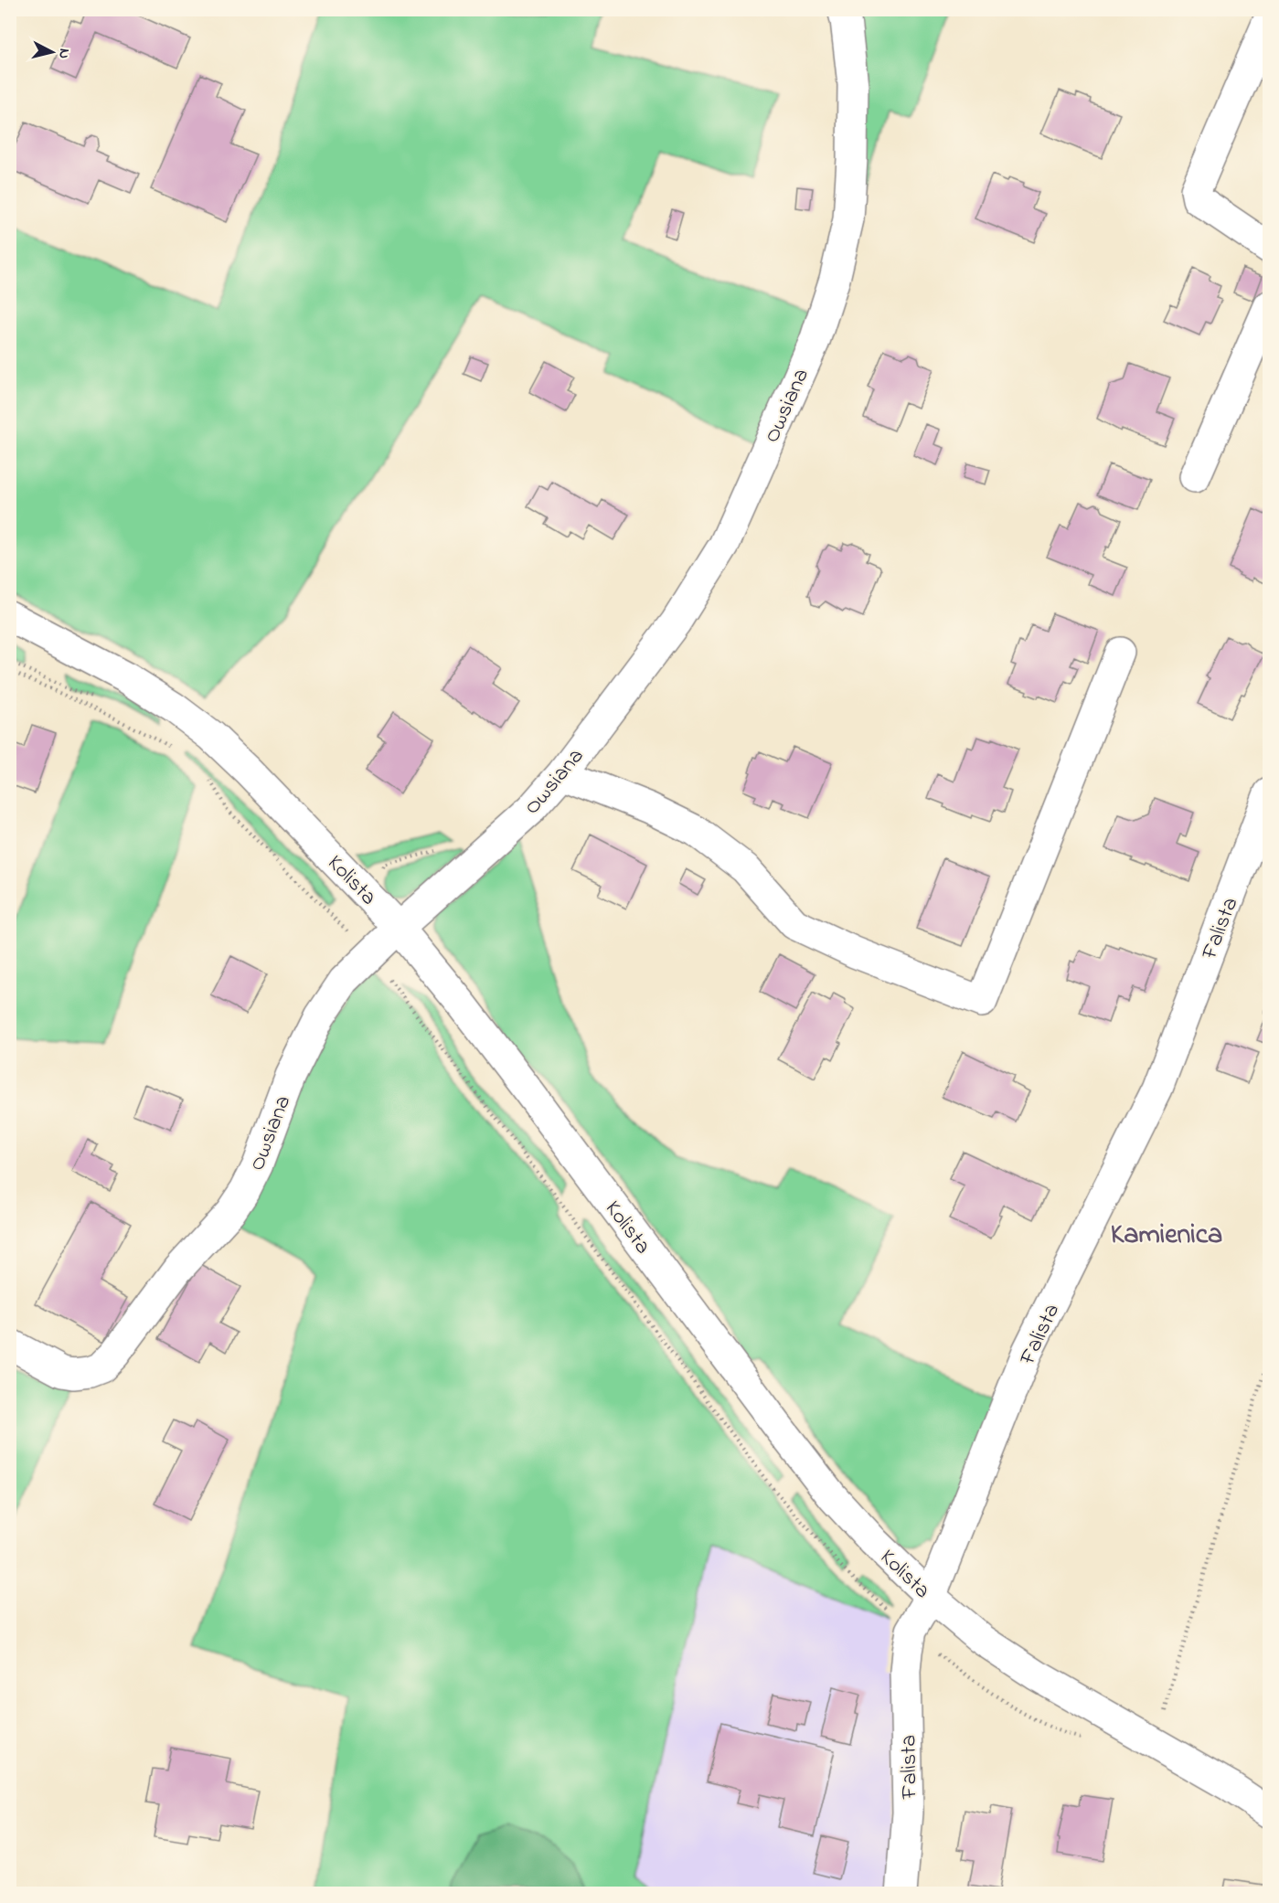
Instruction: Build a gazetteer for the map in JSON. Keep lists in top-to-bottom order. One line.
{"streets":{"street":["Owsiana","Kolista","Falista"]},"crossings":[["Owsiana","Kolista"],["Kolista","Falista"]],"districts":["Kamienica"],"north":"right"}
